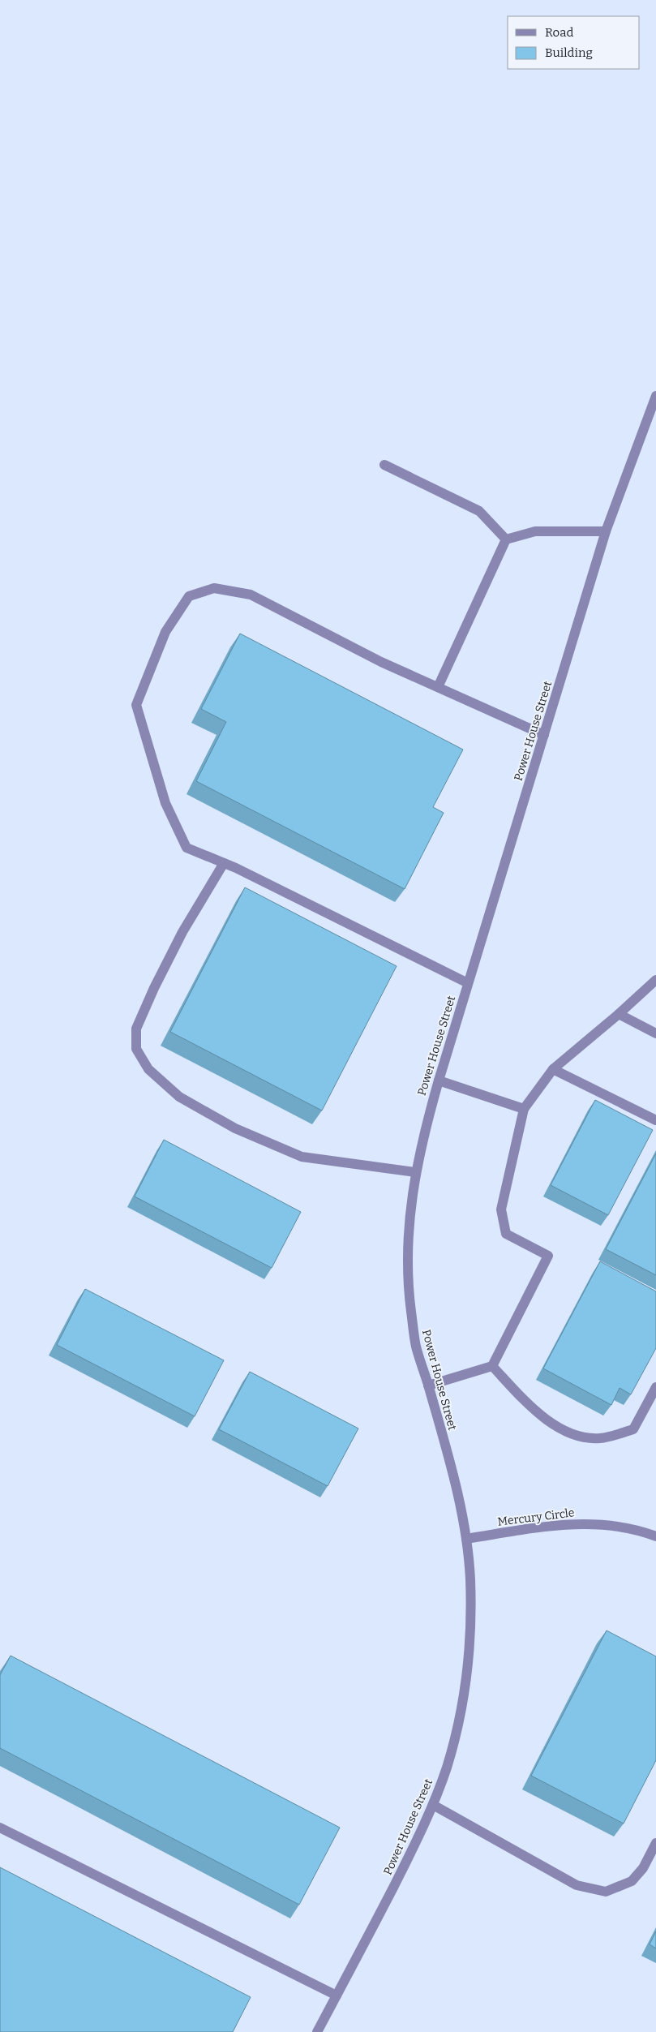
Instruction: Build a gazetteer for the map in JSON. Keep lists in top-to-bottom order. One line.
{"streets":{"street":["Power House Street","Mercury Circle"]},"crossings":[["Power House Street","Mercury Circle"]],"legend":["Road","Building"]}
